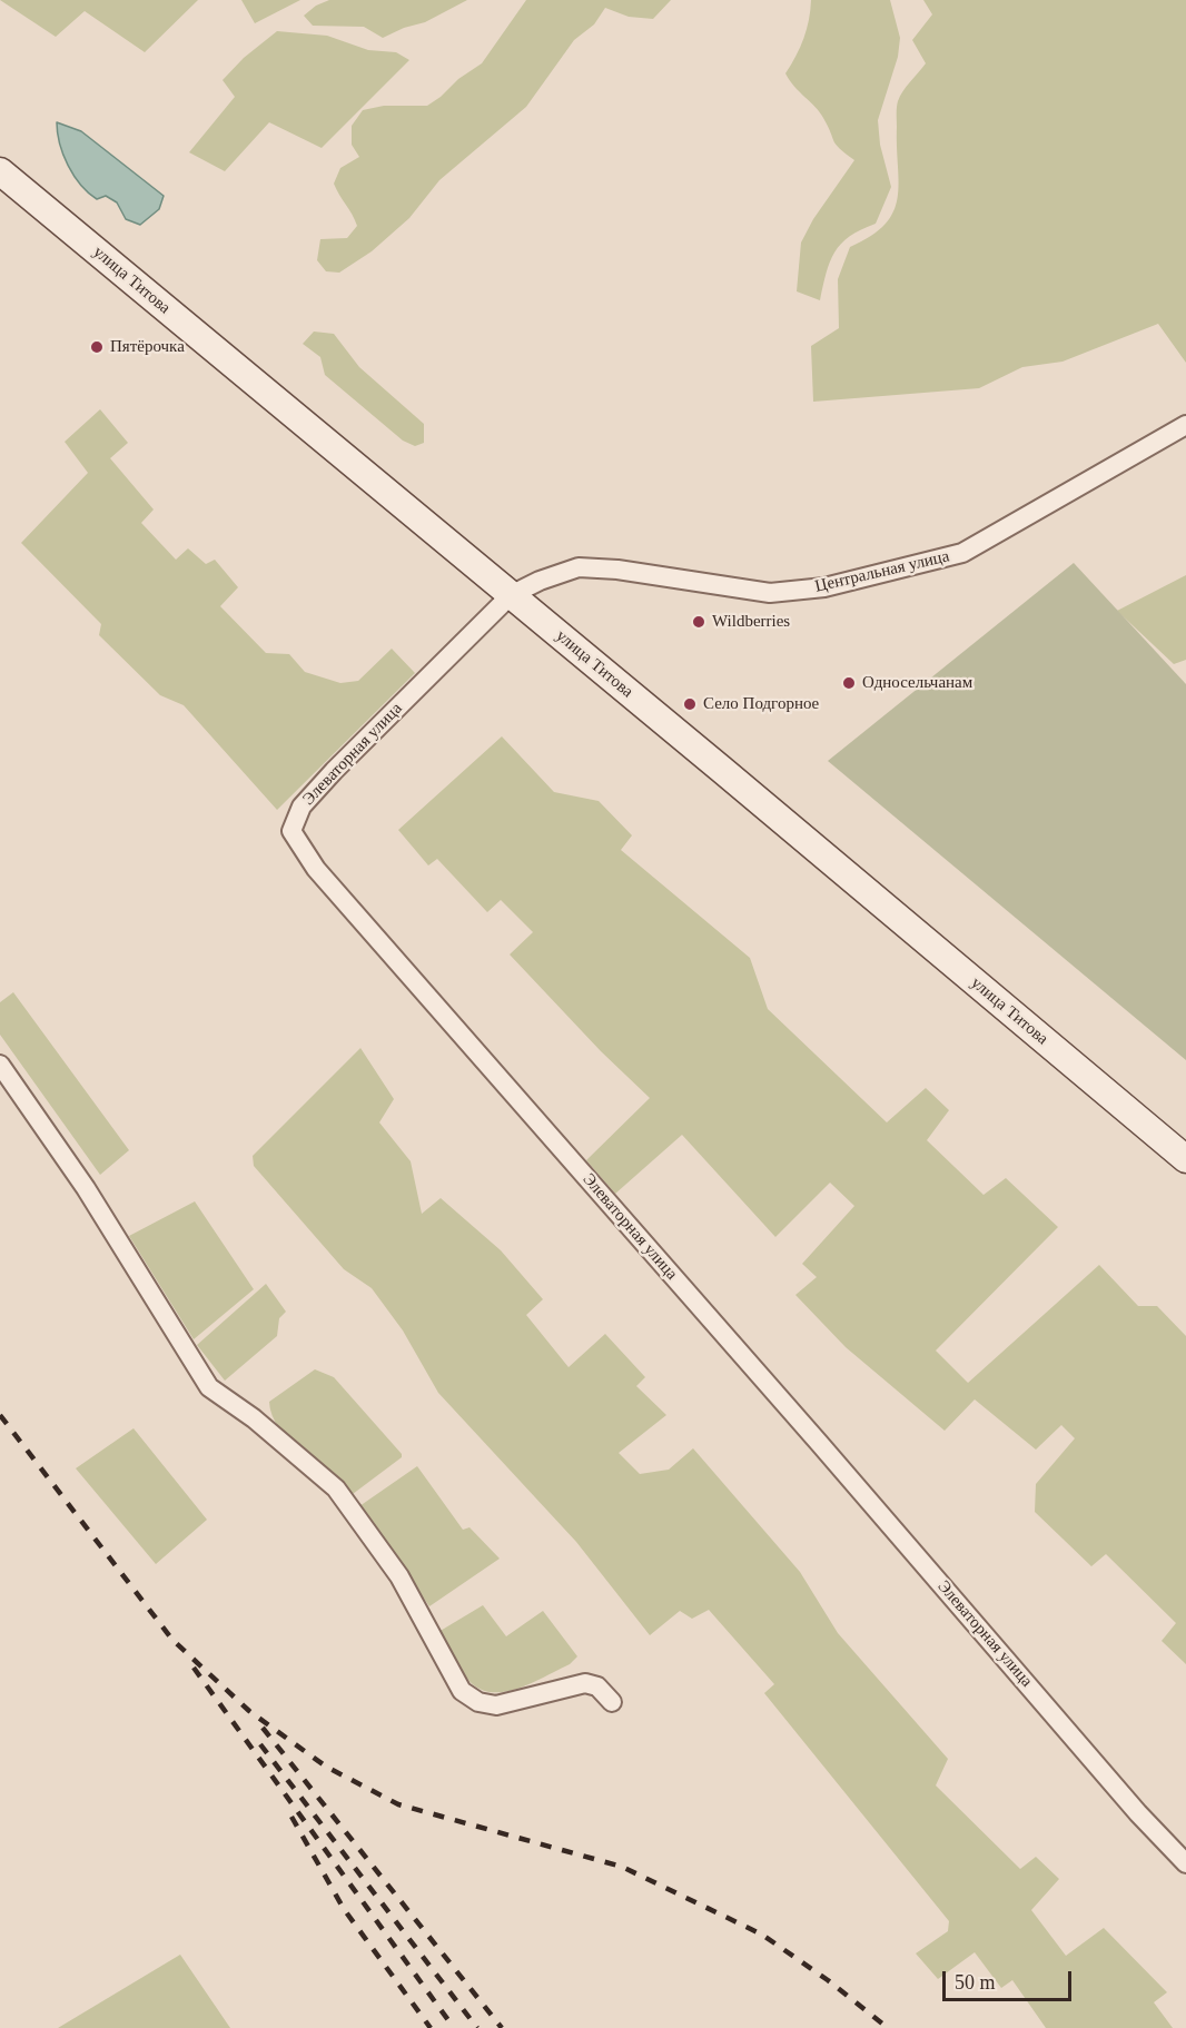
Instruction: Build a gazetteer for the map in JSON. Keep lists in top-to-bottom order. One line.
{"streets":{"main road":["улица Титова"],"street":["Центральная улица","Элеваторная улица"]},"crossings":[["улица Титова","Центральная улица"],["улица Титова","Элеваторная улица"],["Центральная улица","Элеваторная улица"]],"places":["Пятёрочка","Wildberries","Односельчанам","Село Подгорное"],"scale_bar":"50 m"}
